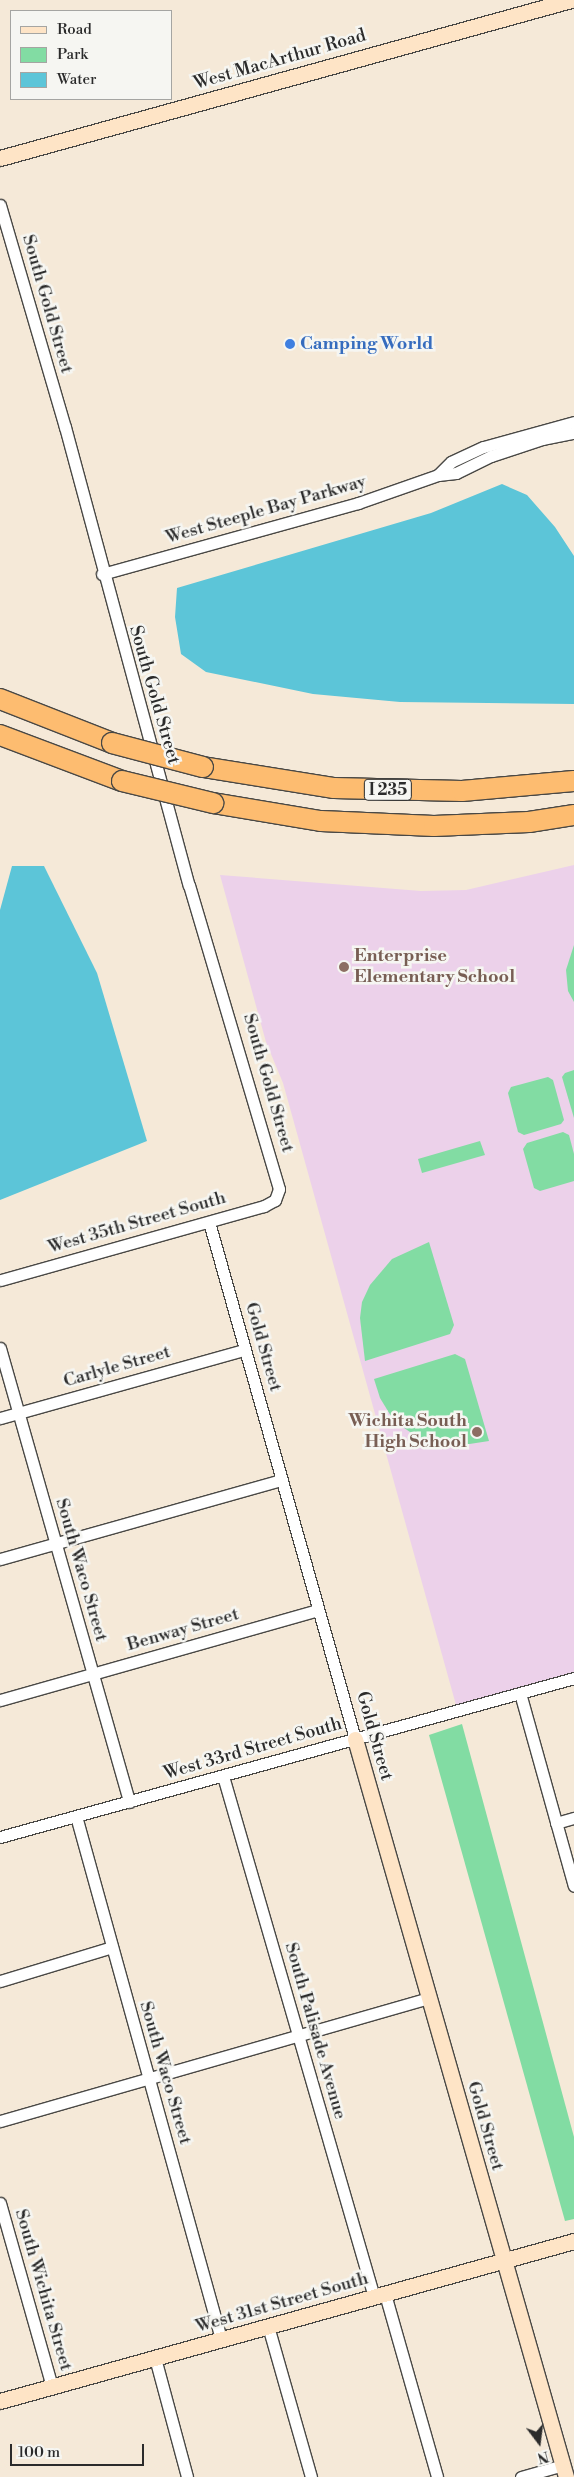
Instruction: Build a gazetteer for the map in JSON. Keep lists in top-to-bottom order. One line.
{"streets":{"highway":["I 235"],"street":["West MacArthur Road","South Gold Street","West Steeple Bay Parkway","West 35th Street South","Gold Street","Carlyle Street","South Waco Street","Benway Street","West 33rd Street South","South Palisade Avenue","South Wichita Street","West 31st Street South"]},"crossings":[["South Gold Street","West Steeple Bay Parkway"],["South Gold Street","West 35th Street South"],["West 35th Street South","Gold Street"],["Gold Street","Carlyle Street"],["Gold Street","Benway Street"],["Gold Street","West 33rd Street South"],["Gold Street","West 31st Street South"],["Carlyle Street","South Waco Street"],["South Waco Street","Benway Street"],["South Waco Street","West 33rd Street South"],["South Waco Street","West 31st Street South"],["West 33rd Street South","South Palisade Avenue"],["South Palisade Avenue","West 31st Street South"],["South Wichita Street","West 31st Street South"]],"places":["Camping World","Enterprise Elementary School","Wichita South High School"],"legend":["Road","Park","Water"],"scale_bar":"100 m","north":"bottom"}
